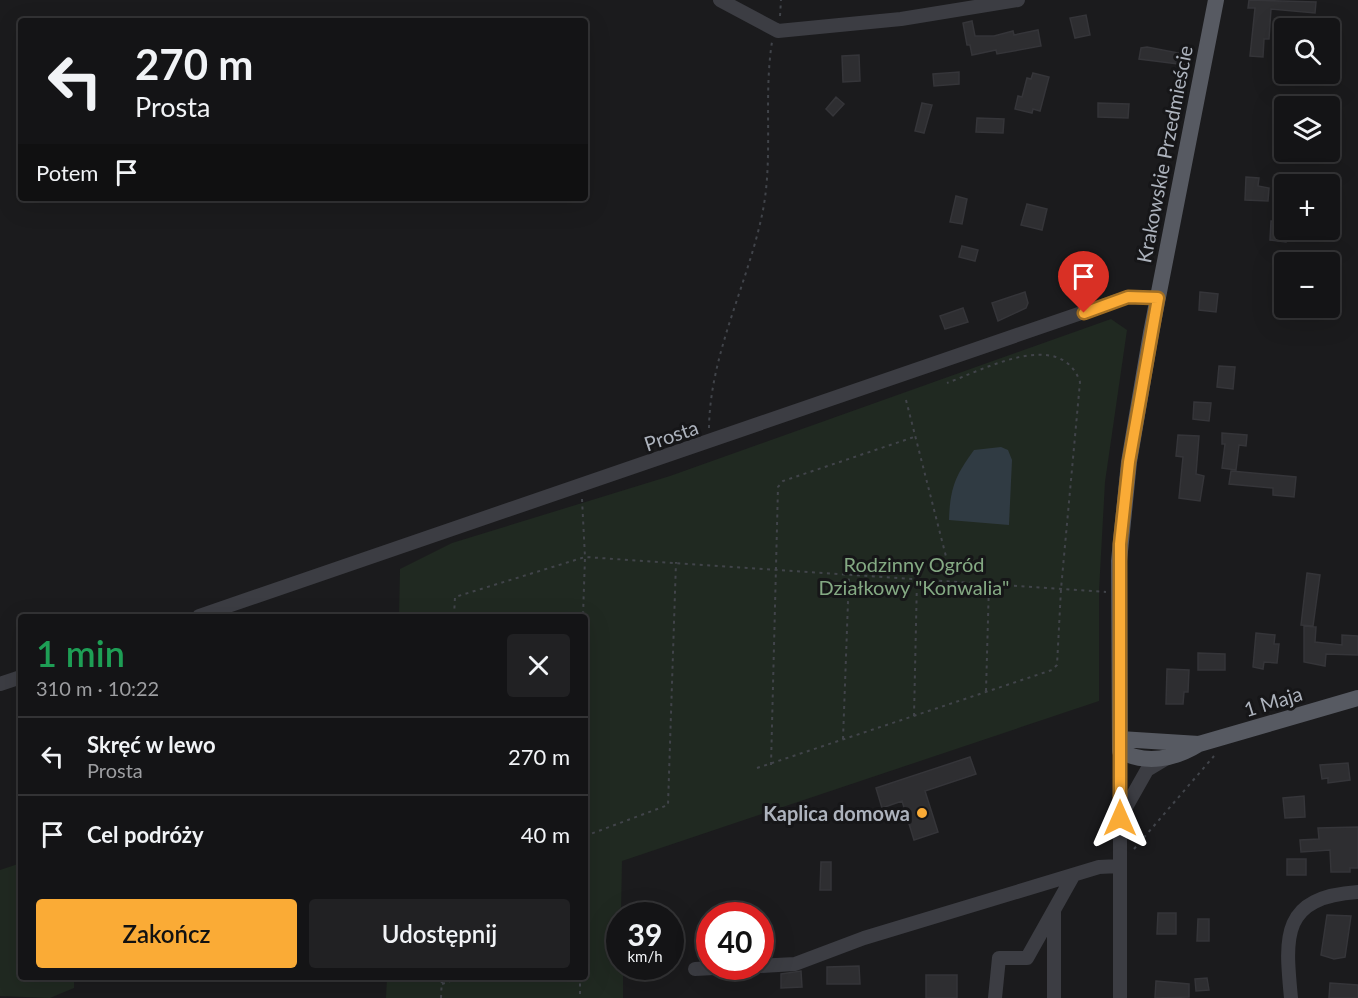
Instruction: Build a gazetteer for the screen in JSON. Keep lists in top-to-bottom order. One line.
{"streets":{"main road":["Krakowskie Przedmieście","1 Maja"],"street":["Prosta"]},"crossings":[["Krakowskie Przedmieście","Prosta"],["Krakowskie Przedmieście","1 Maja"]],"parks":["Rodzinny Ogród Działkowy \"Konwalia\""],"places":["Kaplica domowa"],"page":{"map_buttons":["+","−"],"turn":["270 m","Prosta"],"then":"Potem","heading":["1 min","310 m · 10:22"],"list":[{"name":"Skręć w lewo","note":"Prosta","value":"270 m"},{"name":"Cel podróży","value":"40 m"}],"buttons":["Zakończ","Udostępnij"],"speed":"39 km/h","limit":"40"}}
